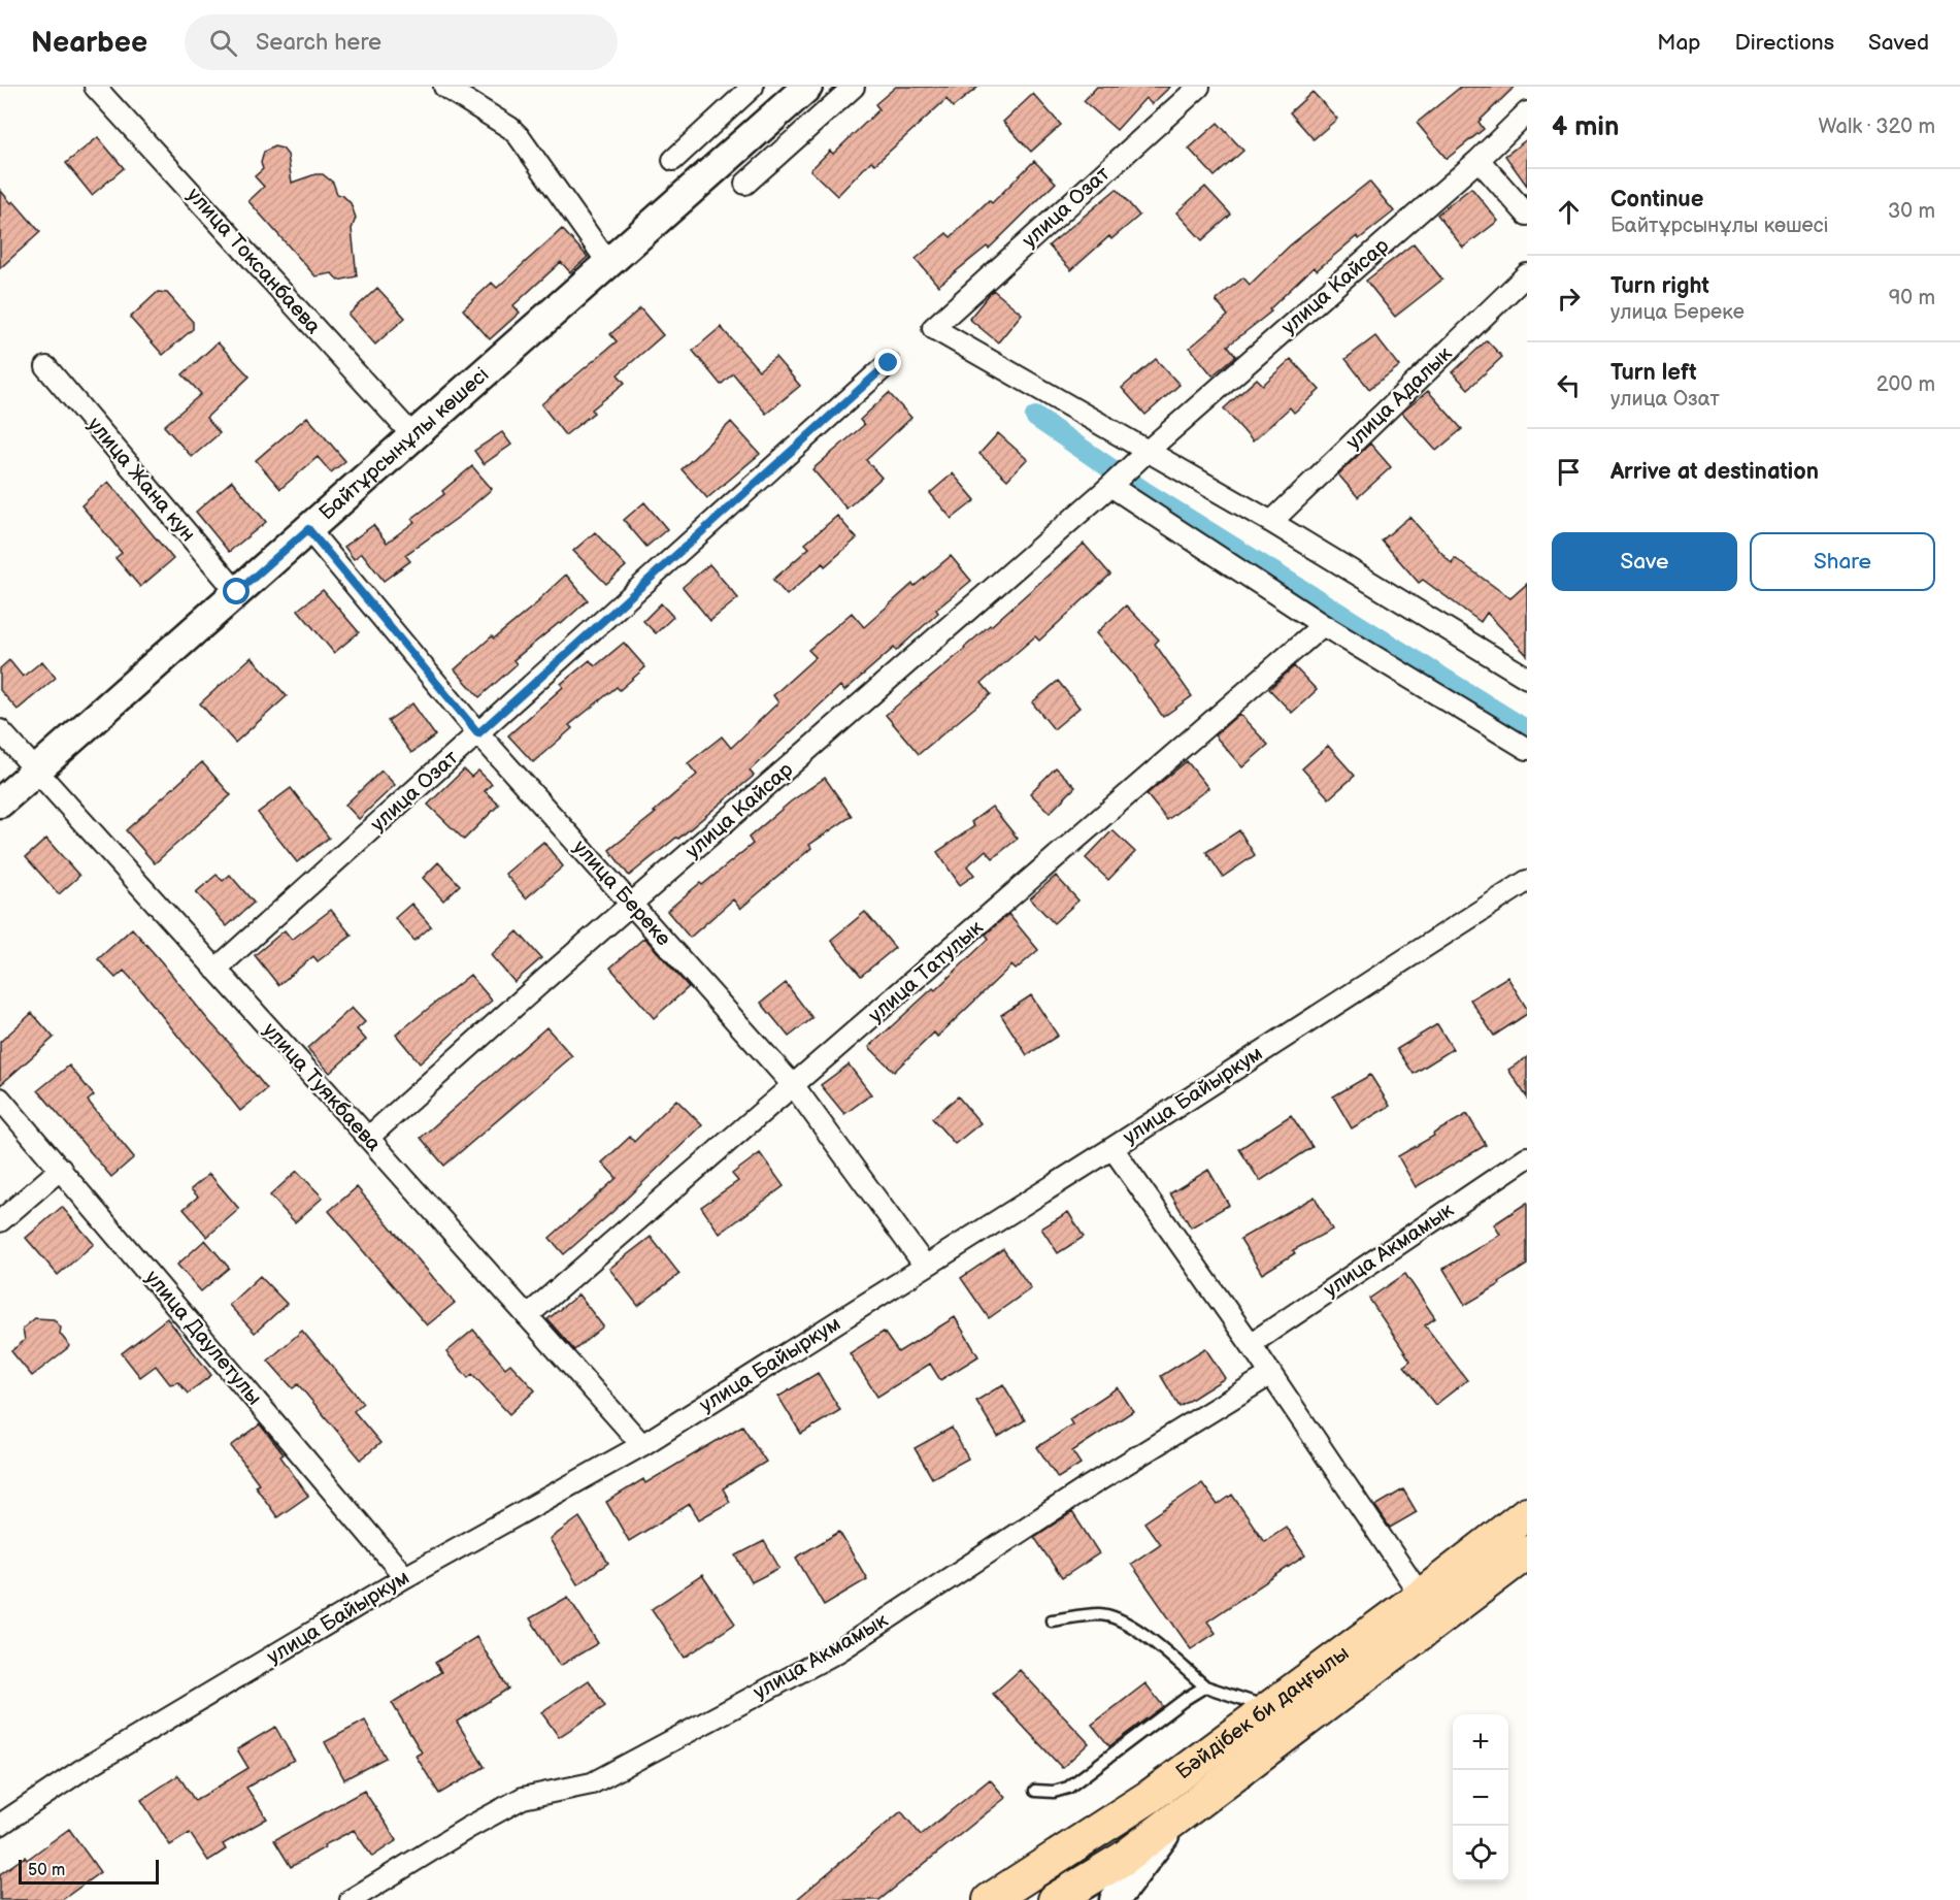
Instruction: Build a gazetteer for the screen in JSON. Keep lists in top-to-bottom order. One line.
{"streets":{"main road":["Байтұрсынұлы көшесі","Бәйдібек би даңғылы"],"street":["улица Озат","улица Токсанбаева","улица Кайсар","улица Адалык","улица Жана кун","улица Береке","улица Татулык","улица Туякбаева","улица Байыркум","улица Акмамык","улица Даулетулы"]},"crossings":[["улица Озат","улица Кайсар"],["улица Озат","улица Береке"],["улица Озат","улица Туякбаева"],["улица Токсанбаева","Байтұрсынұлы көшесі"],["улица Кайсар","улица Береке"],["улица Кайсар","улица Туякбаева"],["Байтұрсынұлы көшесі","улица Жана кун"],["Байтұрсынұлы көшесі","улица Береке"],["Байтұрсынұлы көшесі","улица Туякбаева"],["улица Береке","улица Татулык"],["улица Береке","улица Байыркум"],["улица Татулык","улица Туякбаева"],["улица Туякбаева","улица Байыркум"],["улица Байыркум","улица Даулетулы"]],"scale_bar":"50 m","page":{"header":"Nearbee","search":"Search here","nav":["Map","Directions","Saved"],"heading":["4 min","Walk · 320 m"],"list":[["Continue","Байтұрсынұлы көшесі","30 m"],["Turn right","улица Береке","90 m"],["Turn left","улица Озат","200 m"],"Arrive at destination"],"buttons":["Save","Share"],"map_buttons":["+","−"],"scale":"50 m"}}
